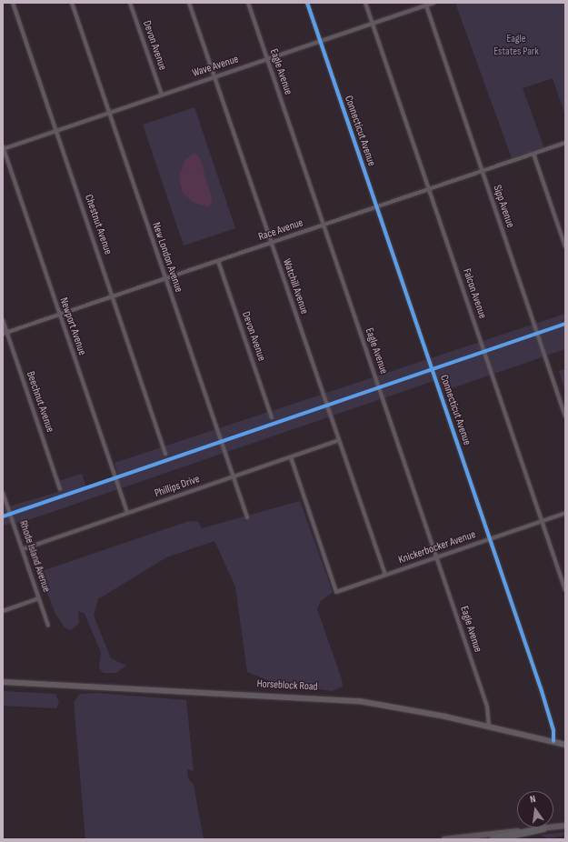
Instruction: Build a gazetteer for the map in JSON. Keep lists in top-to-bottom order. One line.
{"streets":{"main road":["Horseblock Road"],"street":["Devon Avenue","Wave Avenue","Eagle Avenue","Connecticut Avenue","Sipp Avenue","Chestnut Avenue","Race Avenue","New London Avenue","Watchill Avenue","Falcon Avenue","Newport Avenue","Beechnut Avenue","Phillips Drive","Knickerbocker Avenue","Rhode Island Avenue"]},"crossings":[["Devon Avenue","Wave Avenue"],["Devon Avenue","Race Avenue"],["Wave Avenue","Eagle Avenue"],["Wave Avenue","Connecticut Avenue"],["Wave Avenue","Sipp Avenue"],["Wave Avenue","Chestnut Avenue"],["Wave Avenue","New London Avenue"],["Wave Avenue","Watchill Avenue"],["Wave Avenue","Falcon Avenue"],["Wave Avenue","Newport Avenue"],["Eagle Avenue","Race Avenue"],["Eagle Avenue","Knickerbocker Avenue"],["Eagle Avenue","Horseblock Road"],["Connecticut Avenue","Race Avenue"],["Connecticut Avenue","Knickerbocker Avenue"],["Connecticut Avenue","Horseblock Road"],["Sipp Avenue","Race Avenue"],["Chestnut Avenue","Race Avenue"],["Race Avenue","New London Avenue"],["Race Avenue","Watchill Avenue"],["Race Avenue","Falcon Avenue"],["Race Avenue","Newport Avenue"],["Race Avenue","Beechnut Avenue"],["New London Avenue","Phillips Drive"],["Watchill Avenue","Phillips Drive"],["Watchill Avenue","Knickerbocker Avenue"],["Falcon Avenue","Knickerbocker Avenue"],["Newport Avenue","Phillips Drive"],["Phillips Drive","Knickerbocker Avenue"],["Phillips Drive","Rhode Island Avenue"]],"parks":["Eagle Estates Park"],"north":"top"}
